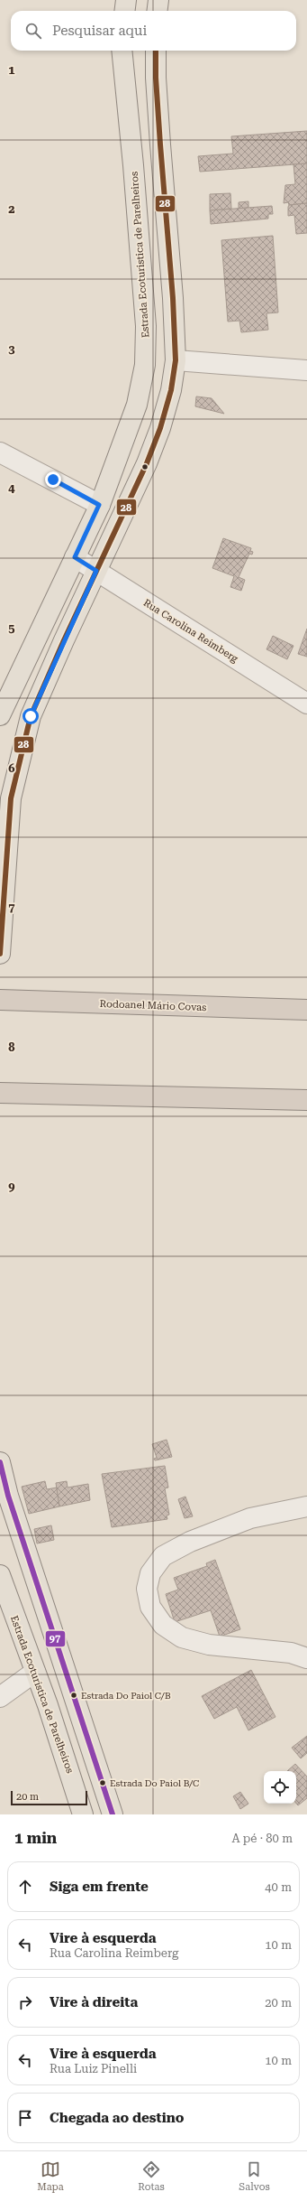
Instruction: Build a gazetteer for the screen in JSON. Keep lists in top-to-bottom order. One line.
{"streets":{"highway":["Rodoanel Mário Covas"],"main road":["Estrada Ecoturistica de Parelheiros"],"street":["Rua Carolina Reimberg"]},"crossings":[["Estrada Ecoturistica de Parelheiros","Rua Carolina Reimberg"]],"places":["Estrada Do Paiol C/B","Estrada Do Paiol B/C"],"lines":["transit line 28","transit line 97"],"scale_bar":"20 m","page":{"search":"Pesquisar aqui","scale":"20 m","heading":["1 min","A pé · 80 m"],"list":[["Siga em frente","40 m"],["Vire à esquerda","Rua Carolina Reimberg","10 m"],["Vire à direita","20 m"],["Vire à esquerda","Rua Luiz Pinelli","10 m"],"Chegada ao destino"],"nav":["Mapa","Rotas","Salvos"]},"grid":{"rows":["1","2","3","4","5","6","7","8","9"]}}
